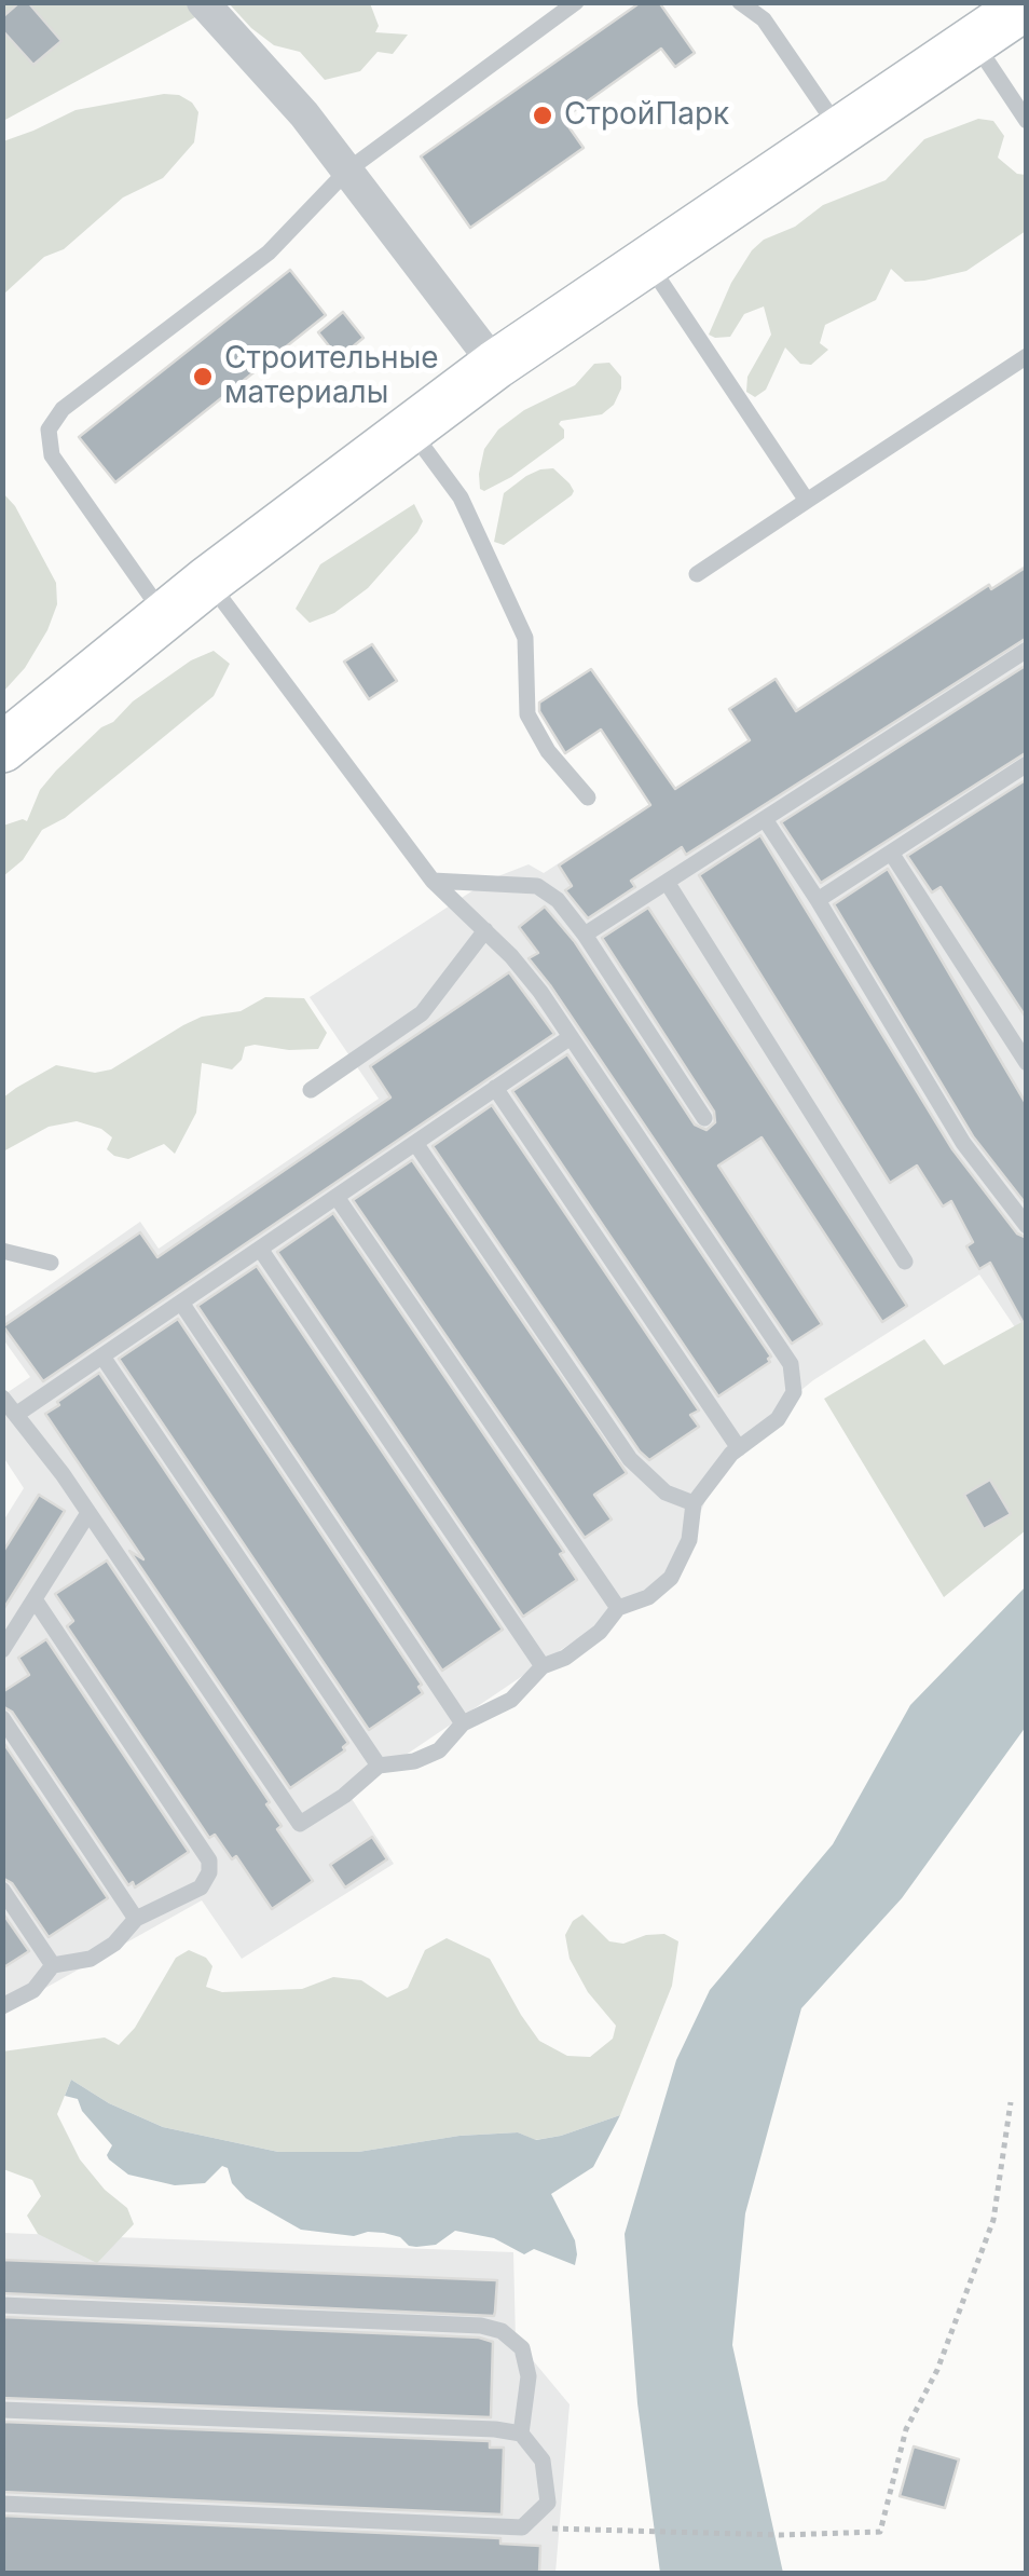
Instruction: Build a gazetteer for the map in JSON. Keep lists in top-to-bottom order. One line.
{"places":["СтройПарк","Строительные материалы"]}
